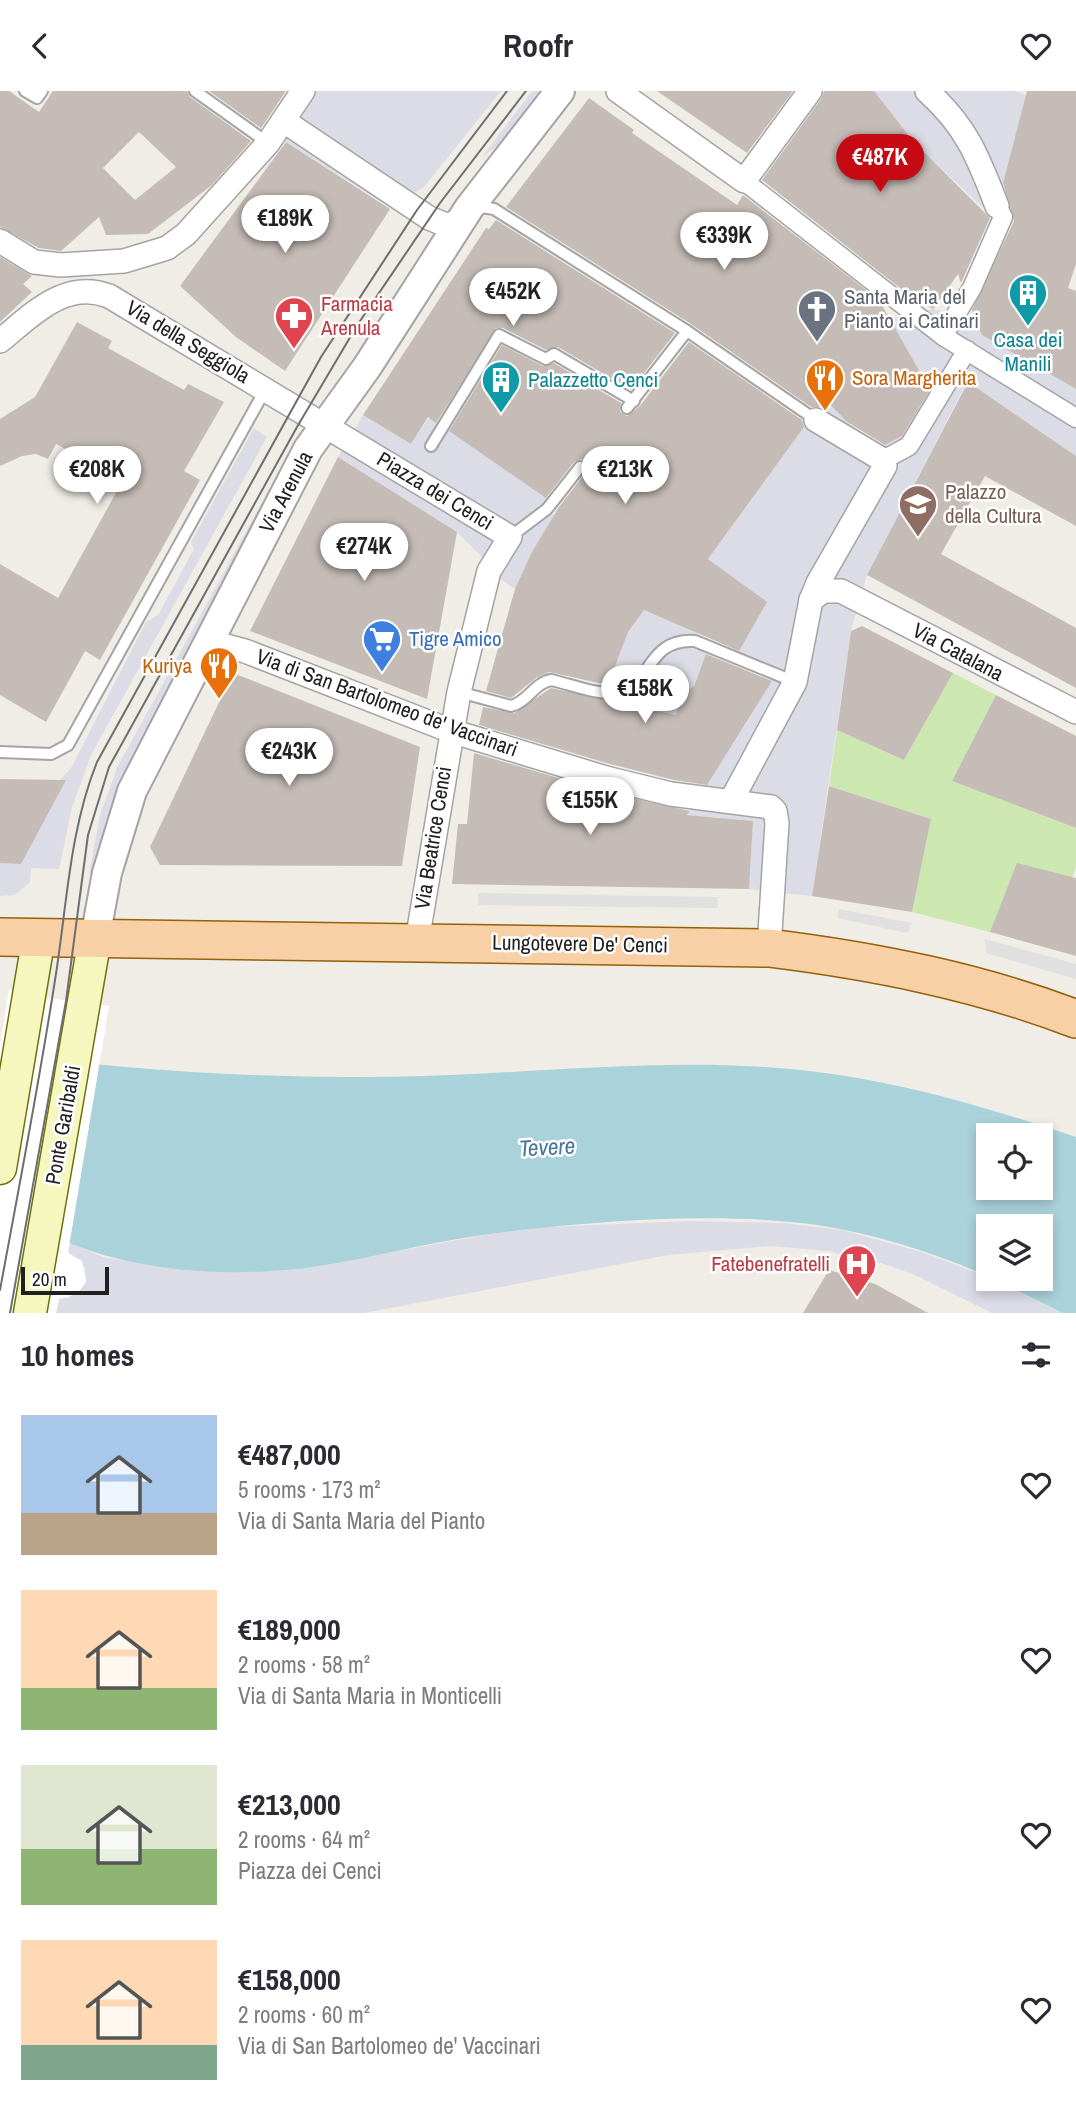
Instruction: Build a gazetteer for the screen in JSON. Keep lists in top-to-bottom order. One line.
{"streets":{"main road":["Lungotevere De' Cenci","Ponte Garibaldi"],"street":["Via della Seggiola","Piazza dei Cenci","Via Arenula","Via Catalana","Via di San Bartolomeo de' Vaccinari","Via Beatrice Cenci"]},"crossings":[["Via della Seggiola","Piazza dei Cenci"],["Via della Seggiola","Via Arenula"],["Piazza dei Cenci","Via Arenula"],["Piazza dei Cenci","Via Beatrice Cenci"],["Via Arenula","Via di San Bartolomeo de' Vaccinari"],["Via Arenula","Lungotevere De' Cenci"],["Via Arenula","Ponte Garibaldi"],["Via di San Bartolomeo de' Vaccinari","Via Beatrice Cenci"],["Via di San Bartolomeo de' Vaccinari","Lungotevere De' Cenci"],["Via Beatrice Cenci","Lungotevere De' Cenci"],["Lungotevere De' Cenci","Ponte Garibaldi"]],"water":["Tevere"],"places":{"building":["Casa dei Manili","Palazzetto Cenci"],"church":["Santa Maria del Pianto ai Catinari"],"pharmacy":["Farmacia Arenula"],"restaurant":["Sora Margherita","Kuriya"],"school or university":["Palazzo della Cultura"],"supermarket":["Tigre Amico"],"hospital":["Fatebenefratelli"]},"scale_bar":"20 m","page":{"header":"Roofr","price":["€487K","€189K","€339K","€452K","€208K","€213K","€274K","€158K","€243K","€155K"],"scale":"20 m","heading":"10 homes","list":[{"name":"€487,000","note":"5 rooms · 173 m² · Via di Santa Maria del Pianto"},{"name":"€189,000","note":"2 rooms · 58 m² · Via di Santa Maria in Monticelli"},{"name":"€213,000","note":"2 rooms · 64 m² · Piazza dei Cenci"},{"name":"€158,000","note":"2 rooms · 60 m² · Via di San Bartolomeo de' Vaccinari"}]}}
